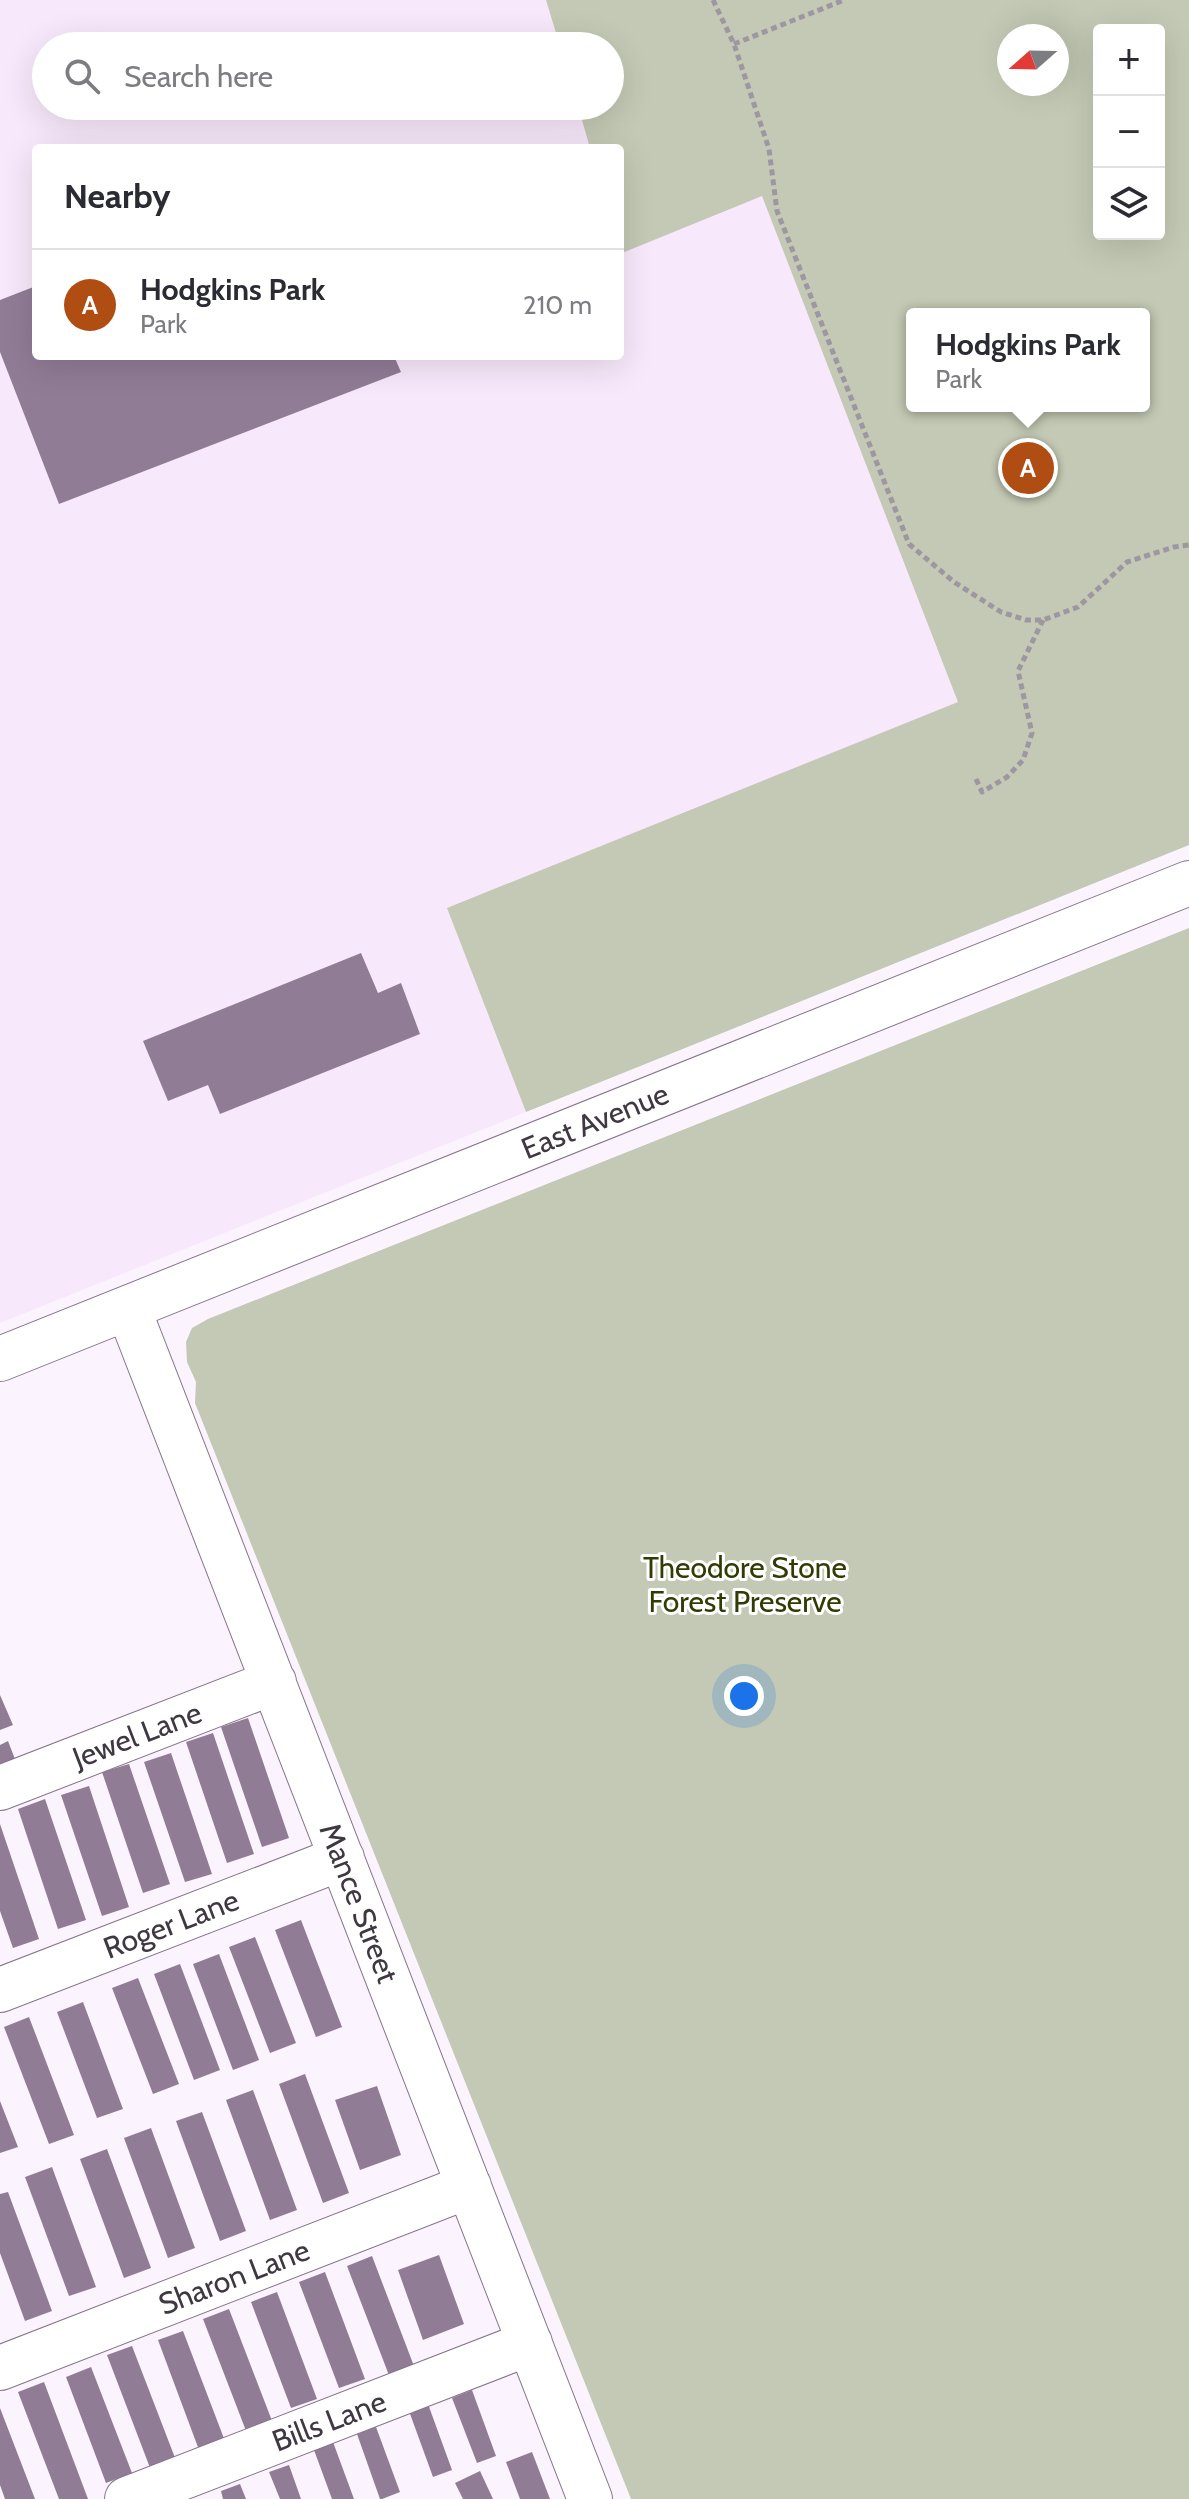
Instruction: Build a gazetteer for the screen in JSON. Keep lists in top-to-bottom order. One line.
{"streets":{"street":["East Avenue","Jewel Lane","Mance Street","Roger Lane","Sharon Lane","Bills Lane"]},"crossings":[["East Avenue","Mance Street"],["Jewel Lane","Mance Street"],["Mance Street","Roger Lane"],["Mance Street","Sharon Lane"],["Mance Street","Bills Lane"]],"parks":["Theodore Stone Forest Preserve"],"north":"left","page":{"map_buttons":["+","−"],"search":"Search here","heading":"Nearby","list":[{"mark":"A","name":"Hodgkins Park","note":"Park","value":"210 m"}],"popup":["Hodgkins Park","Park"],"pins":"A"}}
